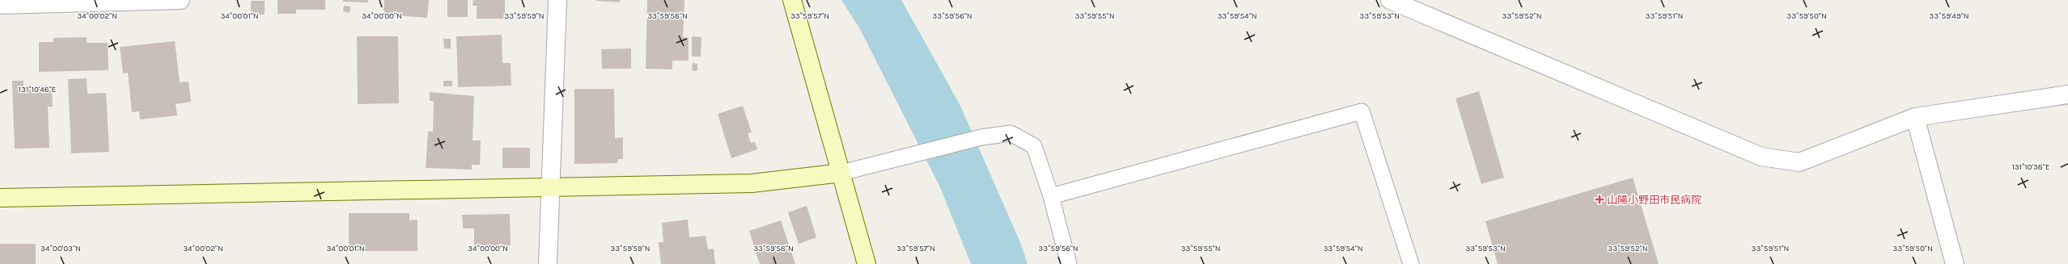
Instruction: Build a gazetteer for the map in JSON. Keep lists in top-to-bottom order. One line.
{"places":{"health":["山陽小野田市民病院"]},"coordinates":["34°00'02\"N","34°00'01\"N","34°00'00\"N","33°59'59\"N","33°59'58\"N","33°59'57\"N","33°59'55\"N","33°59'52\"N","33°59'51\"N","33°59'50\"N","33°59'49\"N","33°59'56\"N","33°59'54\"N","33°59'53\"N","131°10'46\"E","131°10'38\"E","34°00'03\"N"]}
